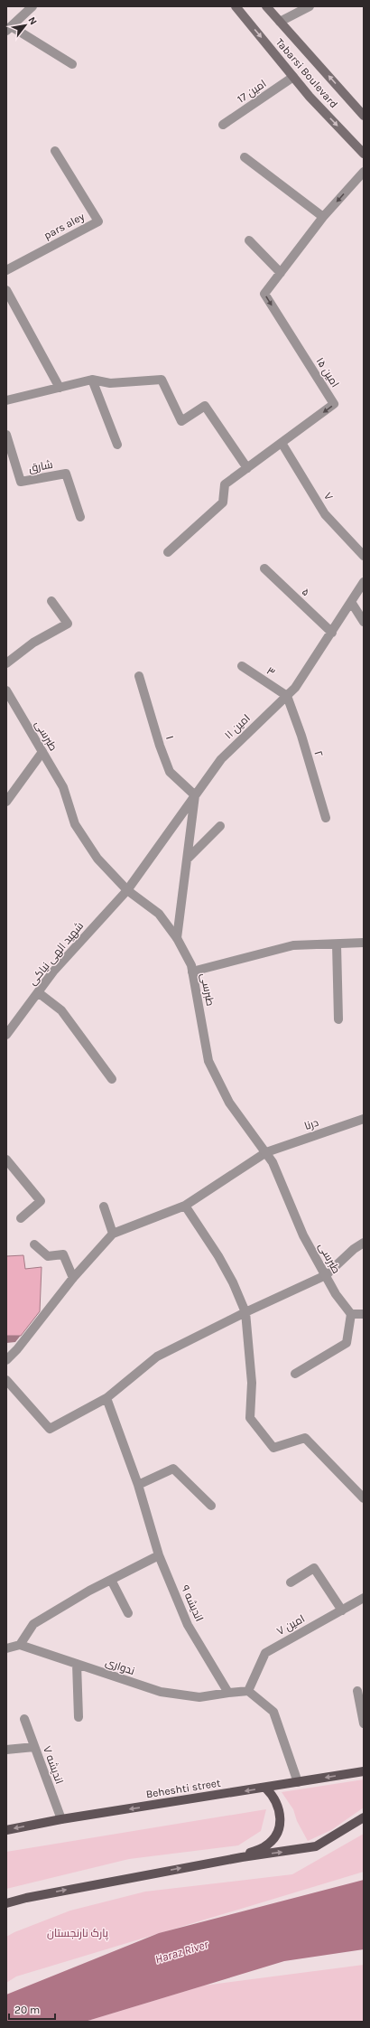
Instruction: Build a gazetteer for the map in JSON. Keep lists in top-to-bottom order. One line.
{"streets":{"main road":["Tabarsi Boulevard","Beheshti street"],"street":["امین 17","pars aley","امین ۱۵","شارق","۷","۵","۳","امین ۱۱","طبرسی","۱","۲","شهید الهی نیاکی","درنا","اندیشه ۹","امین ۷","ندواری","اندیشه ۷"]},"crossings":[["Tabarsi Boulevard","امین 17"],["امین ۱۵","۷"],["۵","امین ۱۱"],["۳","امین ۱۱"],["۳","۲"],["امین ۱۱","طبرسی"],["امین ۱۱","۱"],["امین ۱۱","۲"],["امین ۱۱","شهید الهی نیاکی"],["طبرسی","شهید الهی نیاکی"],["طبرسی","درنا"],["اندیشه ۹","ندواری"],["اندیشه ۷","Beheshti street"]],"water":["Haraz River"],"parks":["پارک نارنجستان"],"scale_bar":"20 m","north":"top right"}
